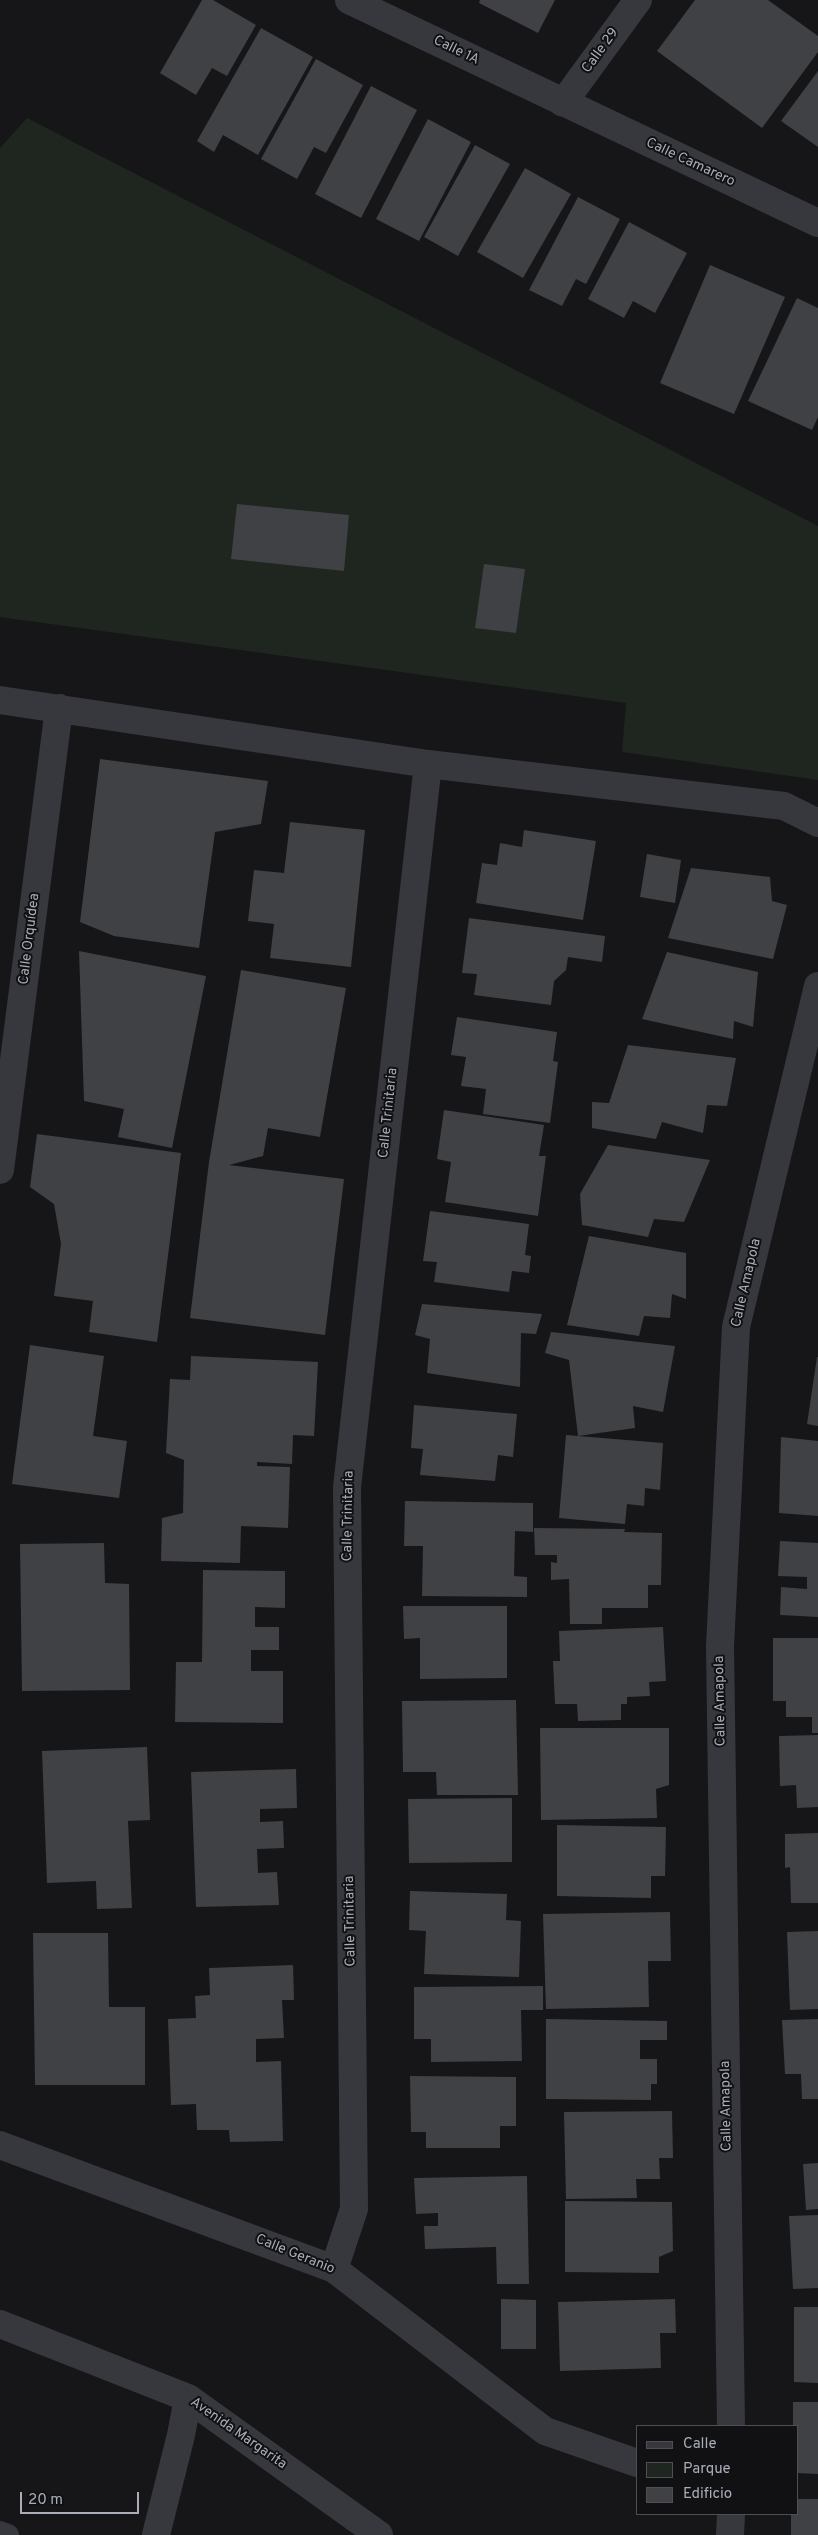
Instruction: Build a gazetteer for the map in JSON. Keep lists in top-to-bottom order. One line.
{"streets":{"street":["Calle 1A","Calle 29","Calle Camarero","Calle Orquídea","Calle Trinitaria","Calle Amapola","Calle Geranio","Avenida Margarita"]},"crossings":[["Calle 1A","Calle 29"],["Calle 1A","Calle Camarero"],["Calle 29","Calle Camarero"],["Calle Trinitaria","Calle Geranio"]],"legend":["Calle","Parque","Edificio"],"scale_bar":"20 m"}
